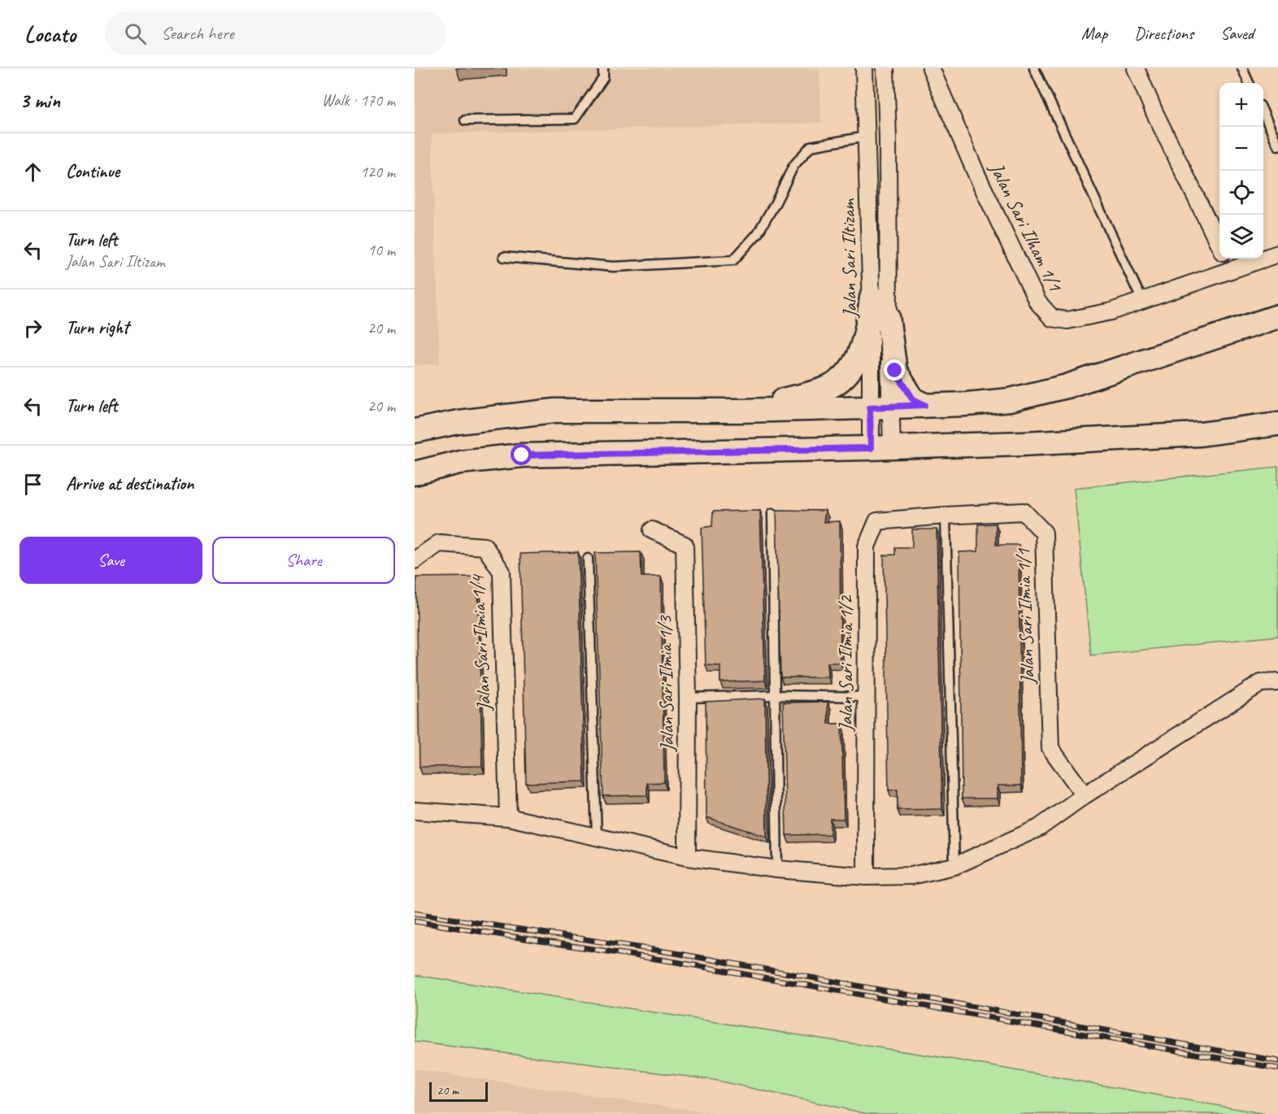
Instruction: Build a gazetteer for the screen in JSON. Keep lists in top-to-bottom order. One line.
{"streets":{"street":["Jalan Sari Ilham 1/1","Jalan Sari Iltizam","Jalan Sari Ilmia 1/1","Jalan Sari Ilmia 1/4","Jalan Sari Ilmia 1/2","Jalan Sari Ilmia 1/3"]},"crossings":[["Jalan Sari Ilmia 1/1","Jalan Sari Ilmia 1/2"]],"scale_bar":"20 m","page":{"header":"Locato","search":"Search here","nav":["Map","Directions","Saved"],"heading":["3 min","Walk · 170 m"],"map_buttons":["+","−"],"list":[["Continue","120 m"],["Turn left","Jalan Sari Iltizam","10 m"],["Turn right","20 m"],["Turn left","20 m"],"Arrive at destination"],"buttons":["Save","Share"],"scale":"20 m"}}
